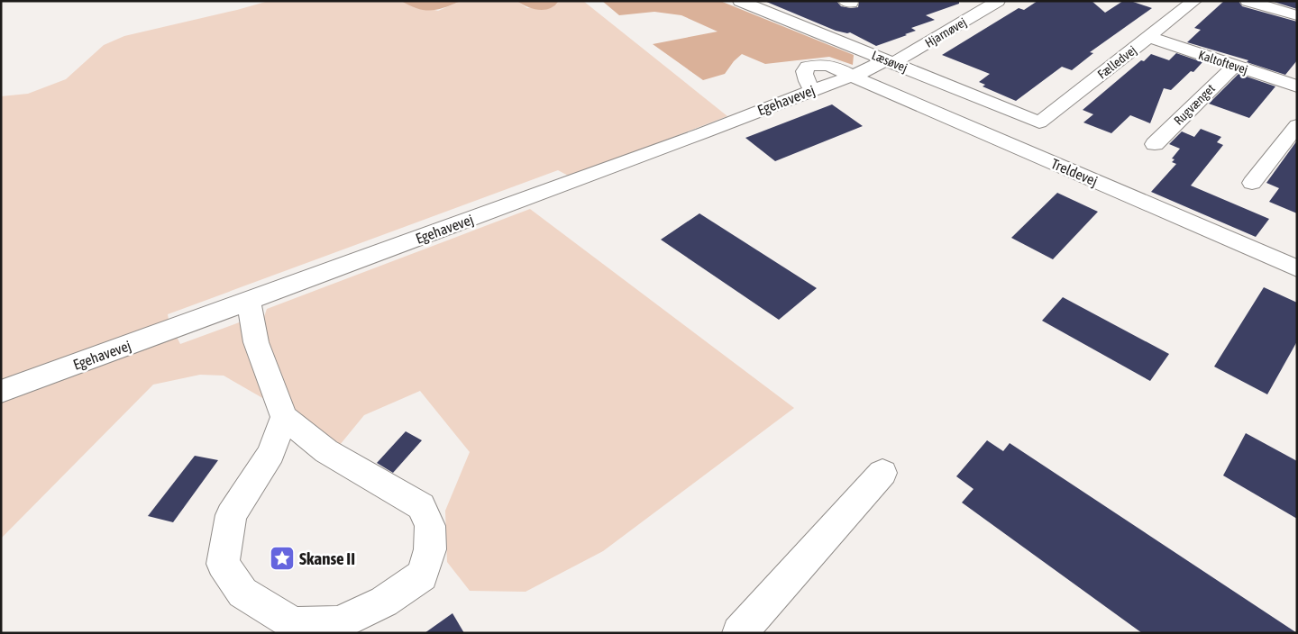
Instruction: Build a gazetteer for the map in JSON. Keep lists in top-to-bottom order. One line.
{"streets":{"street":["Hjarnøvej","Læsøvej","Fælledvej","Kaltoftevej","Egehavevej","Rugvænget","Treldevej"]},"crossings":[["Hjarnøvej","Læsøvej"],["Hjarnøvej","Egehavevej"],["Læsøvej","Fælledvej"],["Læsøvej","Egehavevej"],["Fælledvej","Kaltoftevej"],["Kaltoftevej","Rugvænget"],["Egehavevej","Treldevej"]],"places":{"place":["Skanse II"]}}
